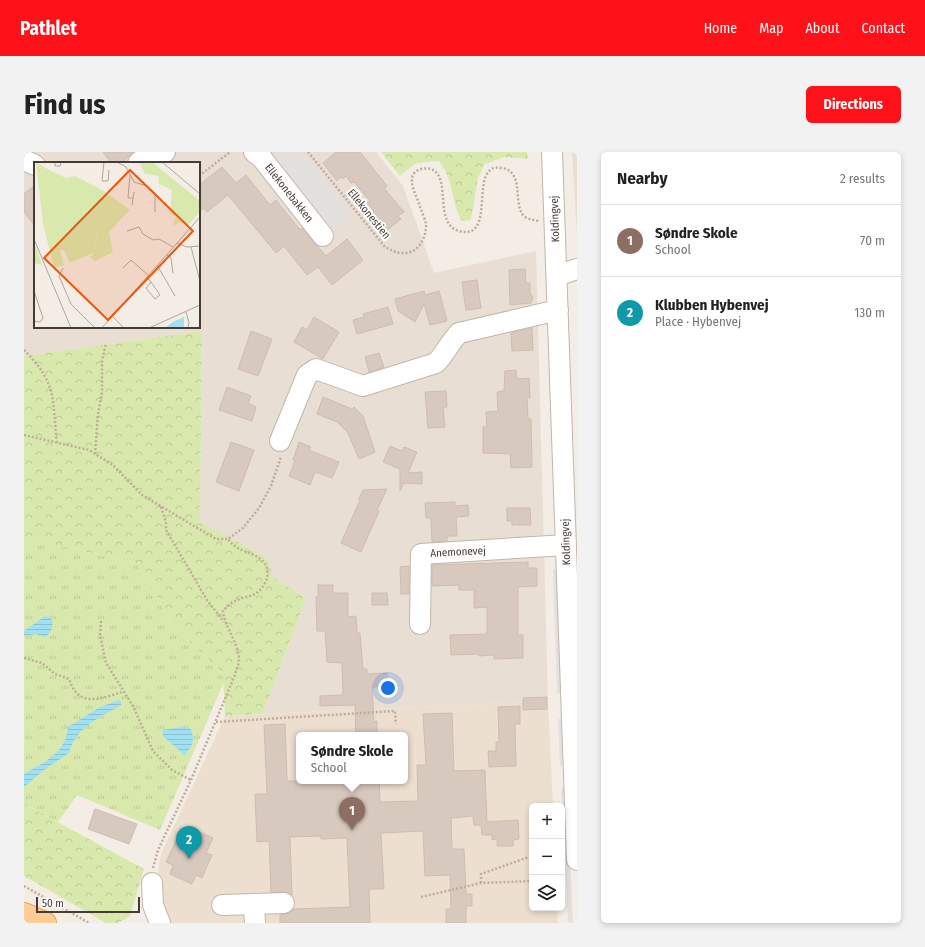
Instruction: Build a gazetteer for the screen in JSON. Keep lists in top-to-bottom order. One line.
{"streets":{"street":["Ellekonebakken","Koldingvej","Anemonevej"],"path":["Ellekonestien"]},"crossings":[["Ellekonestien","Koldingvej"],["Koldingvej","Anemonevej"]],"scale_bar":"50 m","page":{"header":"Pathlet","nav":["Home","Map","About","Contact"],"buttons":"Directions","title":"Find us","heading":["Nearby","2 results"],"list":[{"mark":"1","name":"Søndre Skole","note":"School","value":"70 m"},{"mark":"2","name":"Klubben Hybenvej","note":"Place · Hybenvej","value":"130 m"}],"popup":["Søndre Skole","School"],"pins":["1","2"],"map_buttons":["+","−"],"scale":"50 m"}}
